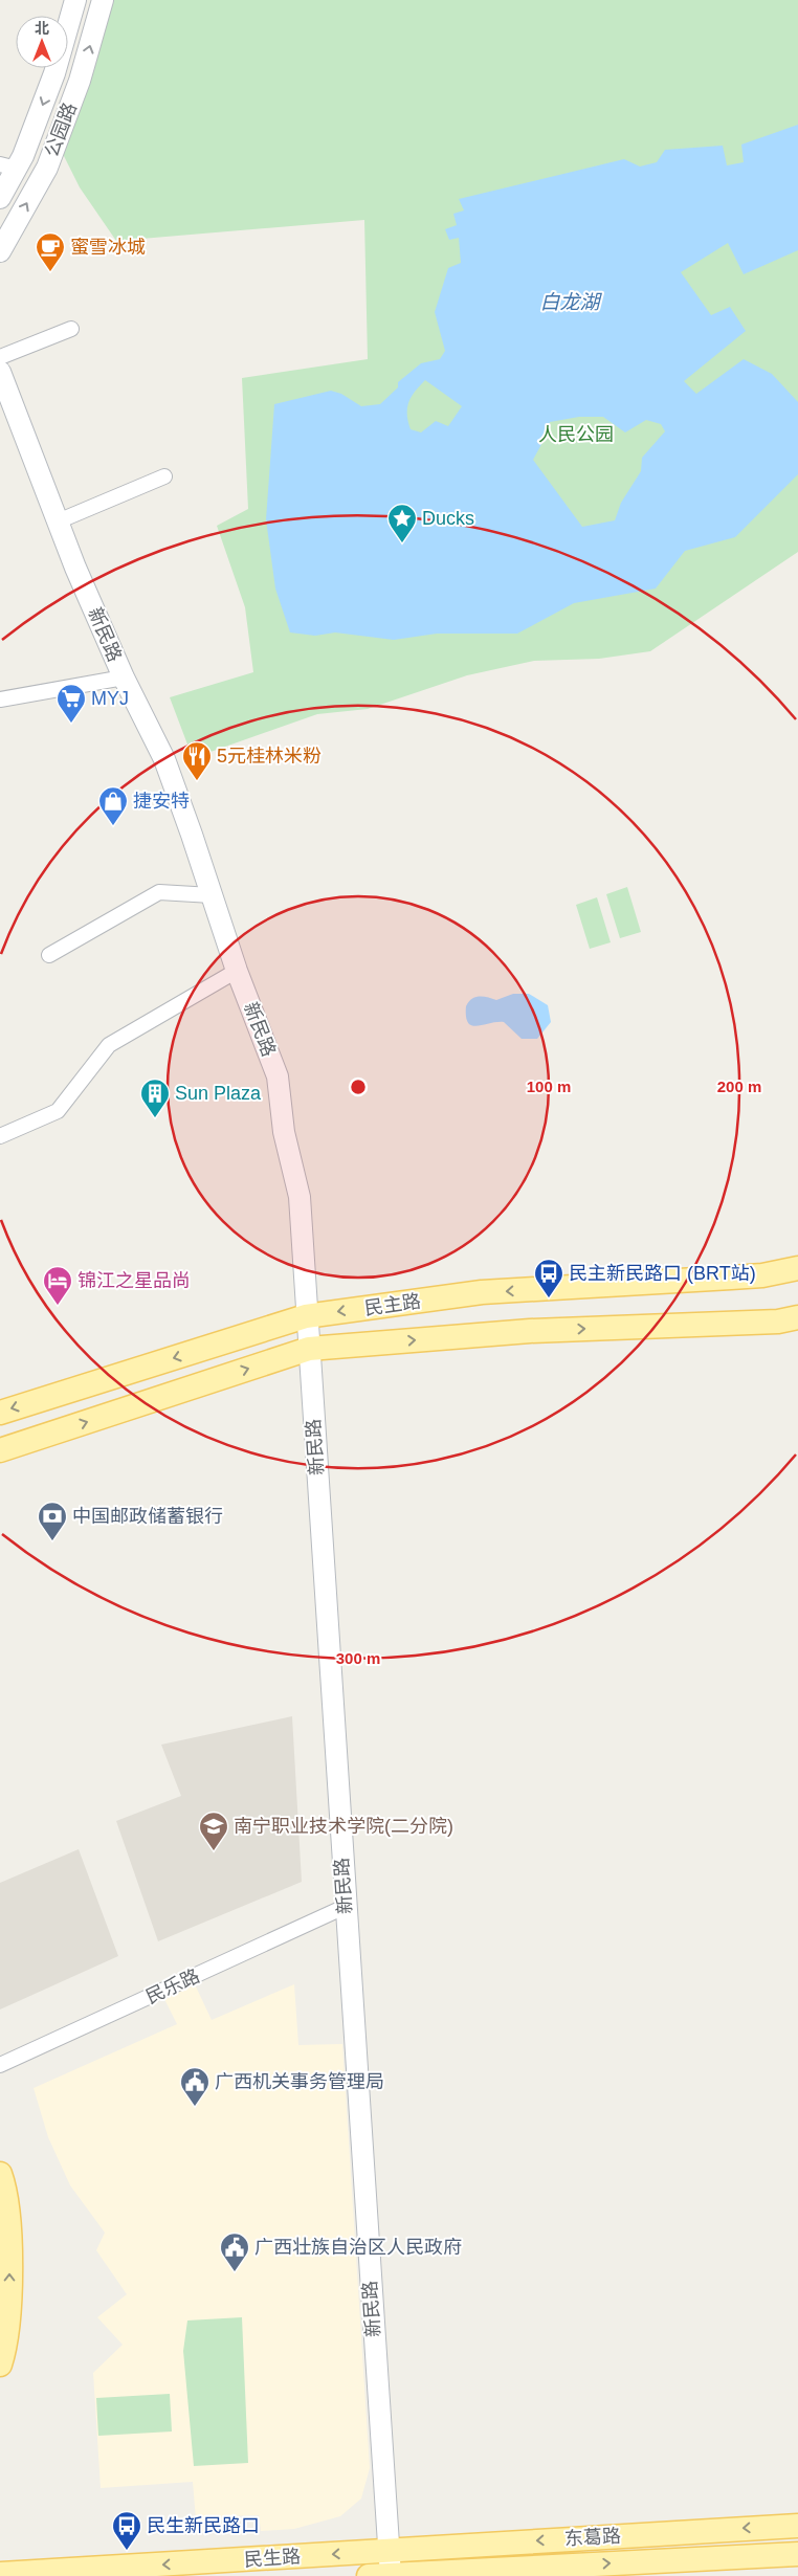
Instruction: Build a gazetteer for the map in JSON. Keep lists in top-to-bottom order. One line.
{"streets":{"main road":["公园路","新民路","民主路","东葛路","民生路"],"street":["民乐路"]},"crossings":[["新民路","民主路"],["新民路","民乐路"],["新民路","东葛路"],["新民路","民生路"],["东葛路","民生路"]],"one_way":["民生路"],"water":["白龙湖"],"parks":["人民公园"],"places":{"cafe":["蜜雪冰城"],"place":["Ducks"],"supermarket":["MYJ"],"restaurant":["5元桂林米粉"],"shop":["捷安特"],"building":["Sun Plaza"],"bus stop":["民主新民路口 (BRT站)","民生新民路口"],"hotel":["锦江之星品尚"],"bank":["中国邮政储蓄银行"],"school or university":["南宁职业技术学院(二分院)"],"public building":["广西机关事务管理局","广西壮族自治区人民政府"]},"north":"top","rings":["100 m","200 m","300 m"]}
